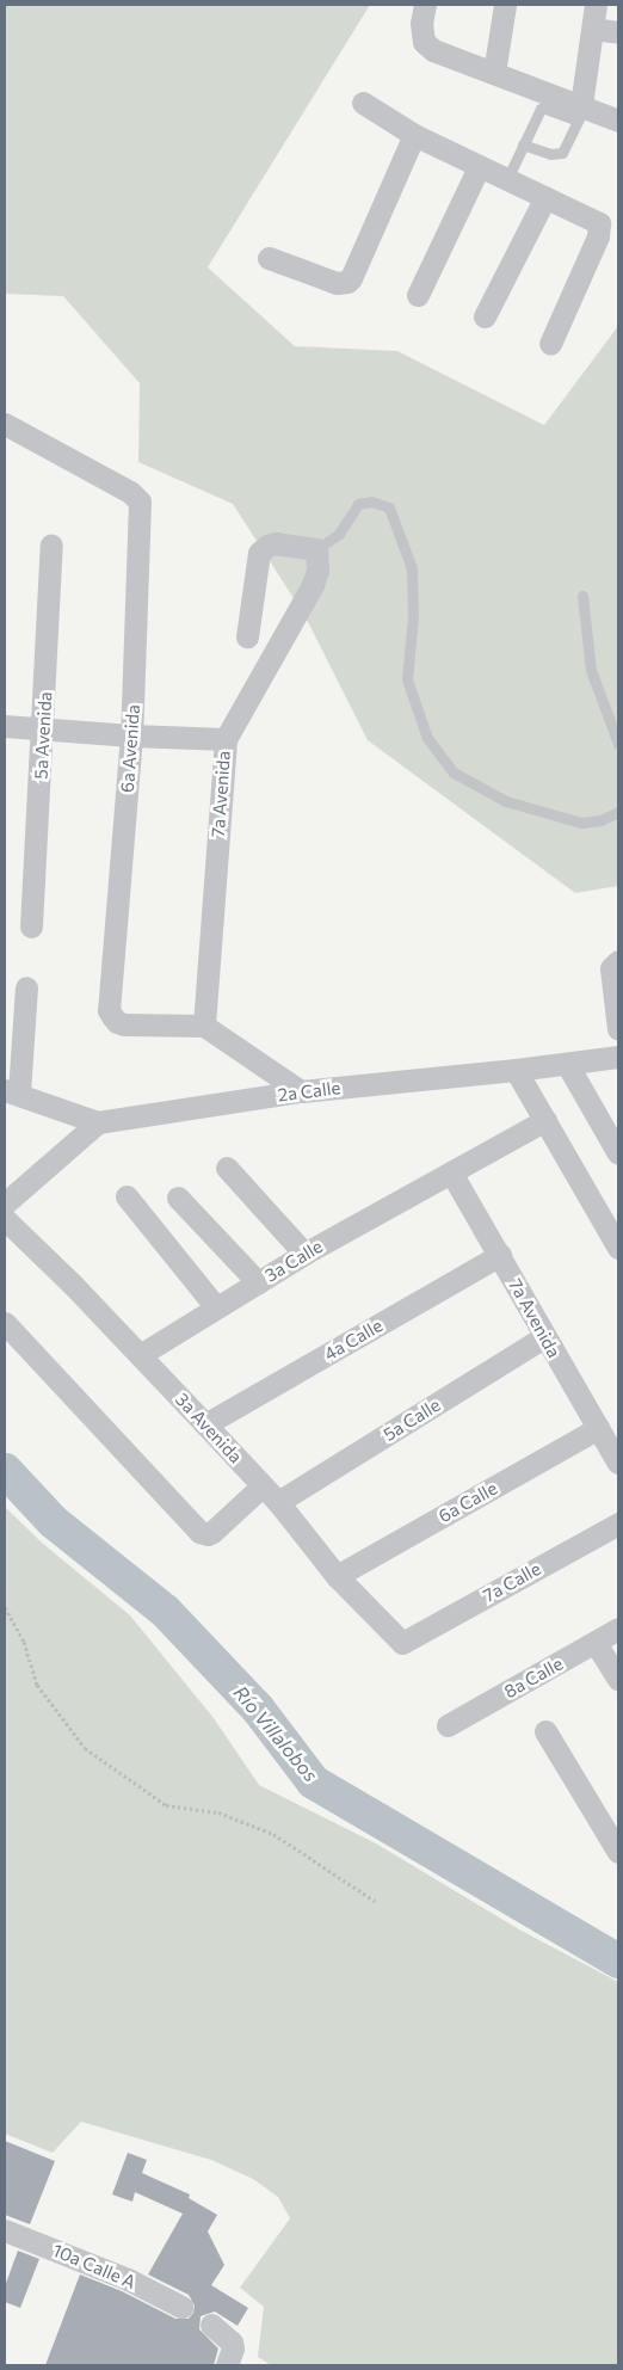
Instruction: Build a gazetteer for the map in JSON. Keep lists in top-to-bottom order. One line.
{"streets":{"street":["5a Avenida","6a Avenida","7a Avenida","2a Calle","3a Calle","4a Calle","5a Calle","3a Avenida","6a Calle","7a Calle","8a Calle","10a Calle A"]},"crossings":[["6a Avenida","7a Avenida"],["7a Avenida","3a Calle"],["7a Avenida","4a Calle"],["7a Avenida","5a Calle"],["7a Avenida","6a Calle"],["3a Calle","3a Avenida"],["4a Calle","3a Avenida"],["5a Calle","3a Avenida"],["3a Avenida","6a Calle"],["3a Avenida","7a Calle"]],"water":["Río Villalobos"]}
